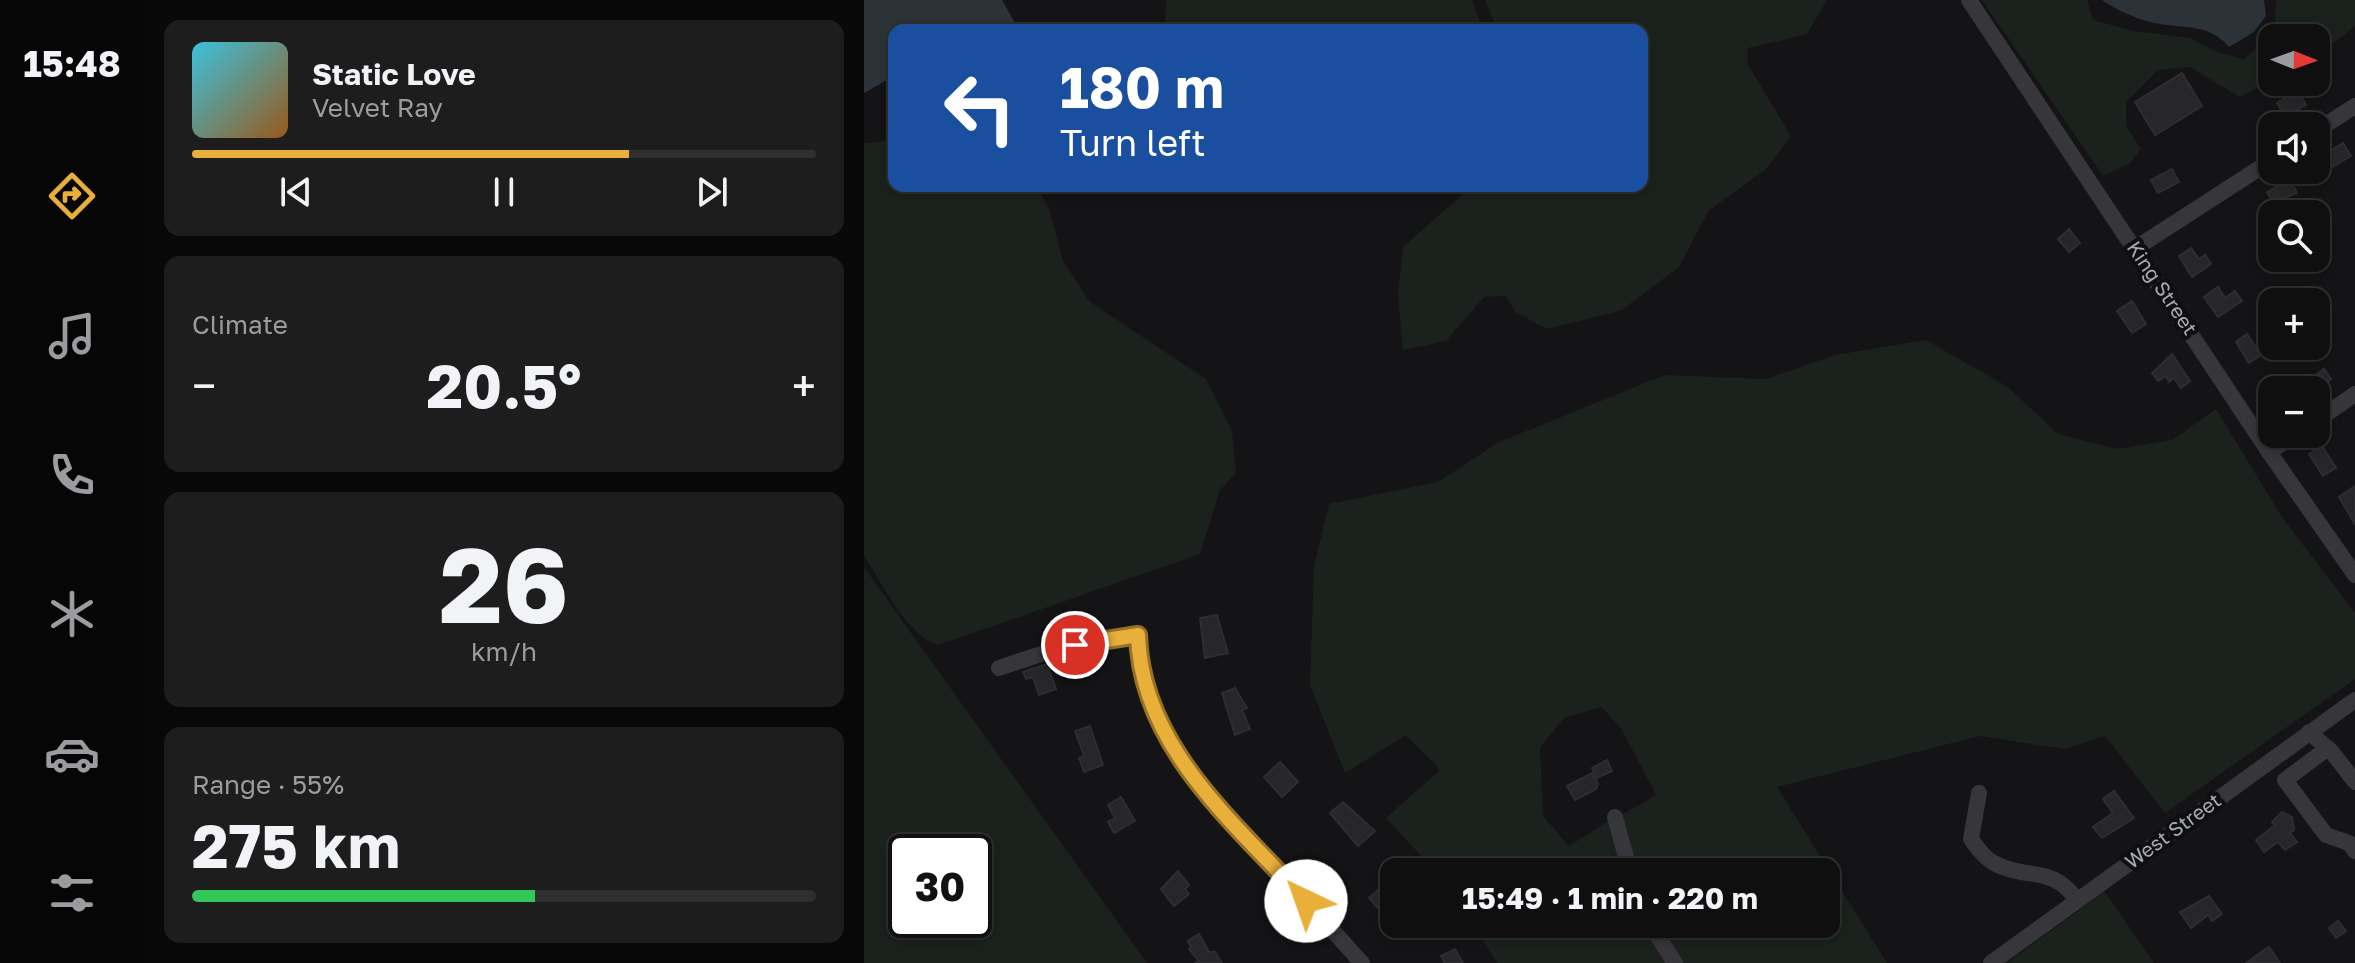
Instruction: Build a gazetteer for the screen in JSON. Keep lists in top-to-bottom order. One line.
{"streets":{"street":["King Street","West Street"]},"north":"right","page":{"tabs":"15:48","map_buttons":["+","−"],"turn":["180 m","Turn left"],"song":["Static Love","Velvet Ray"],"tile":["Climate",["26","km/h"],["Range · 55%","275 km"]],"heat":["−","20.5°","+"],"limit":"30","trip":"15:49 · 1 min · 220 m"}}
